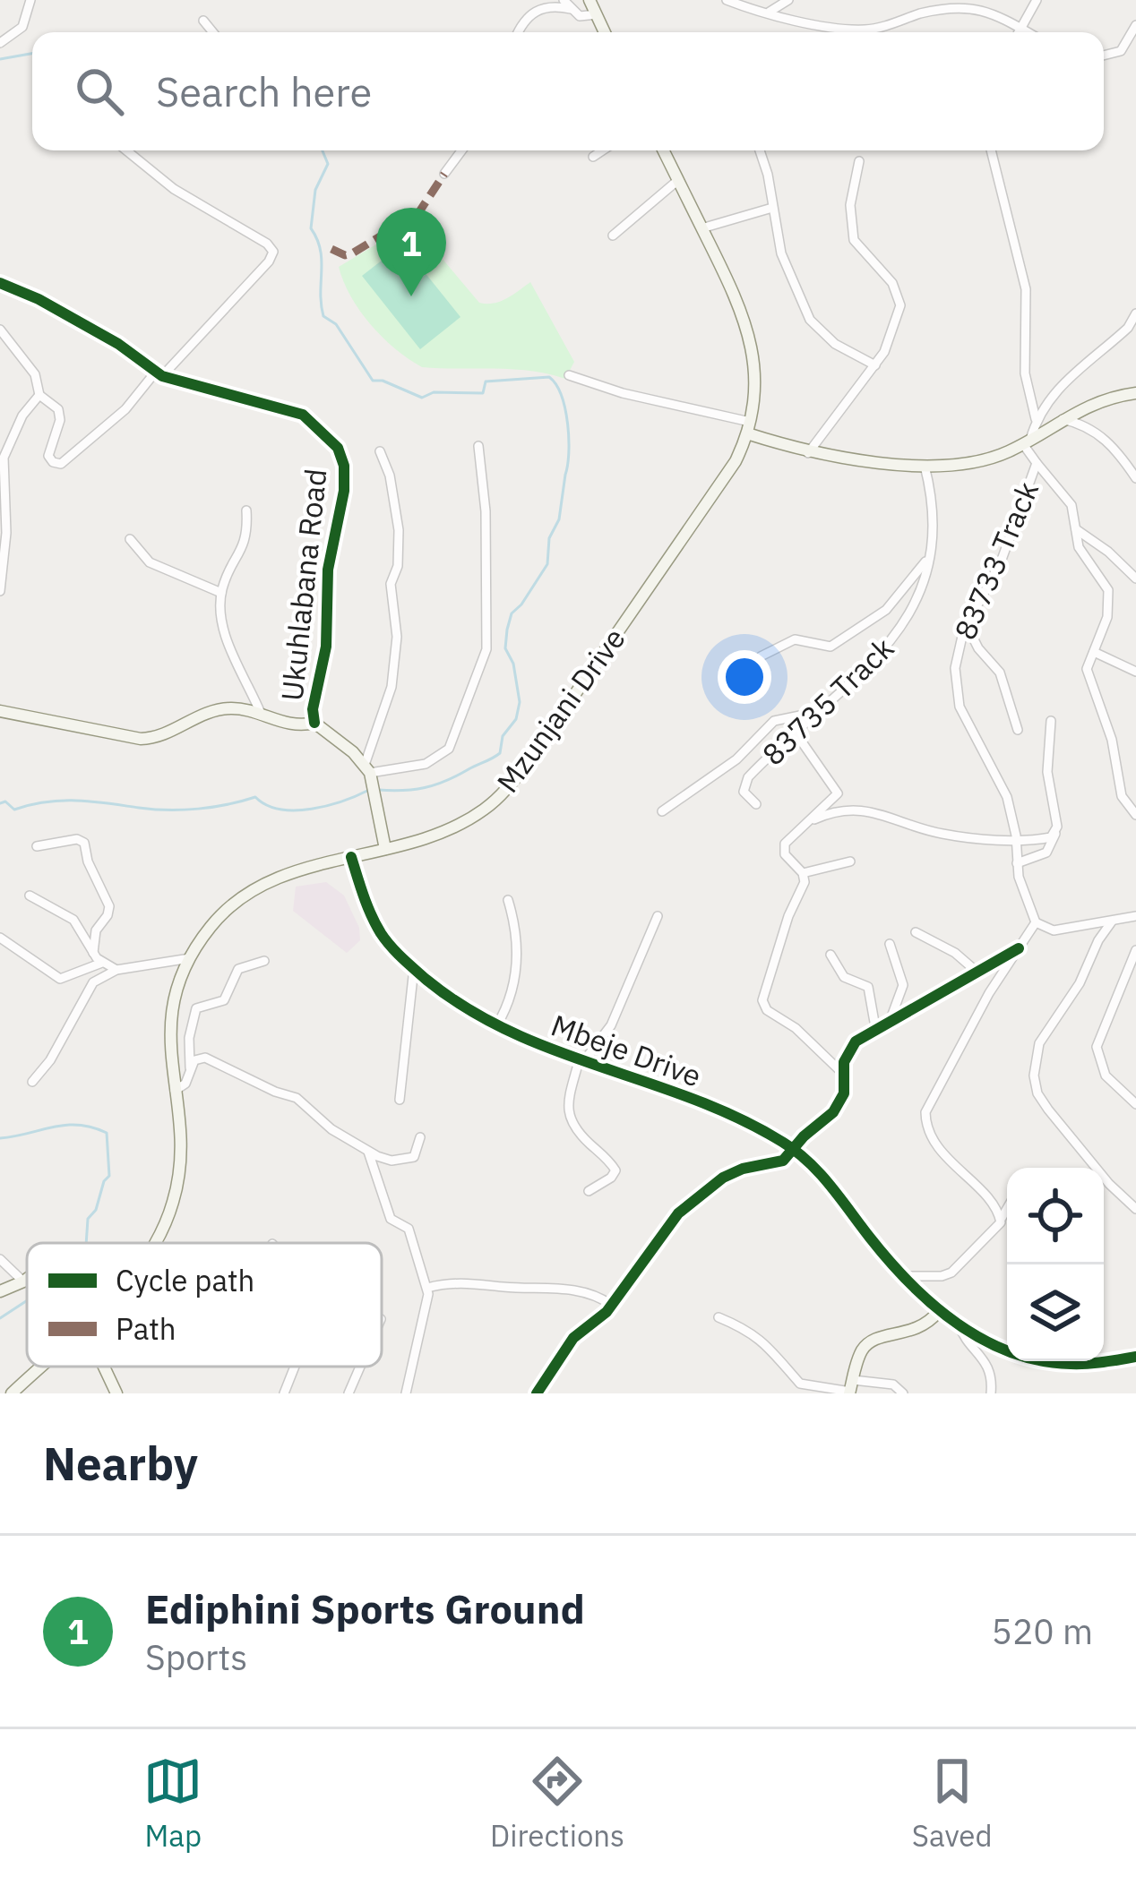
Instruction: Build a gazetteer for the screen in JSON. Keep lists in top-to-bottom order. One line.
{"streets":{"street":["83733 Track","Ukuhlabana Road","83735 Track","Mzunjani Drive","Mbeje Drive"]},"crossings":[["Mzunjani Drive","Mbeje Drive"]],"legend":["Cycle path","Path"],"page":{"search":"Search here","pins":"1","heading":"Nearby","list":[{"mark":"1","name":"Ediphini Sports Ground","note":"Sports","value":"520 m"}],"nav":["Map","Directions","Saved"]}}
